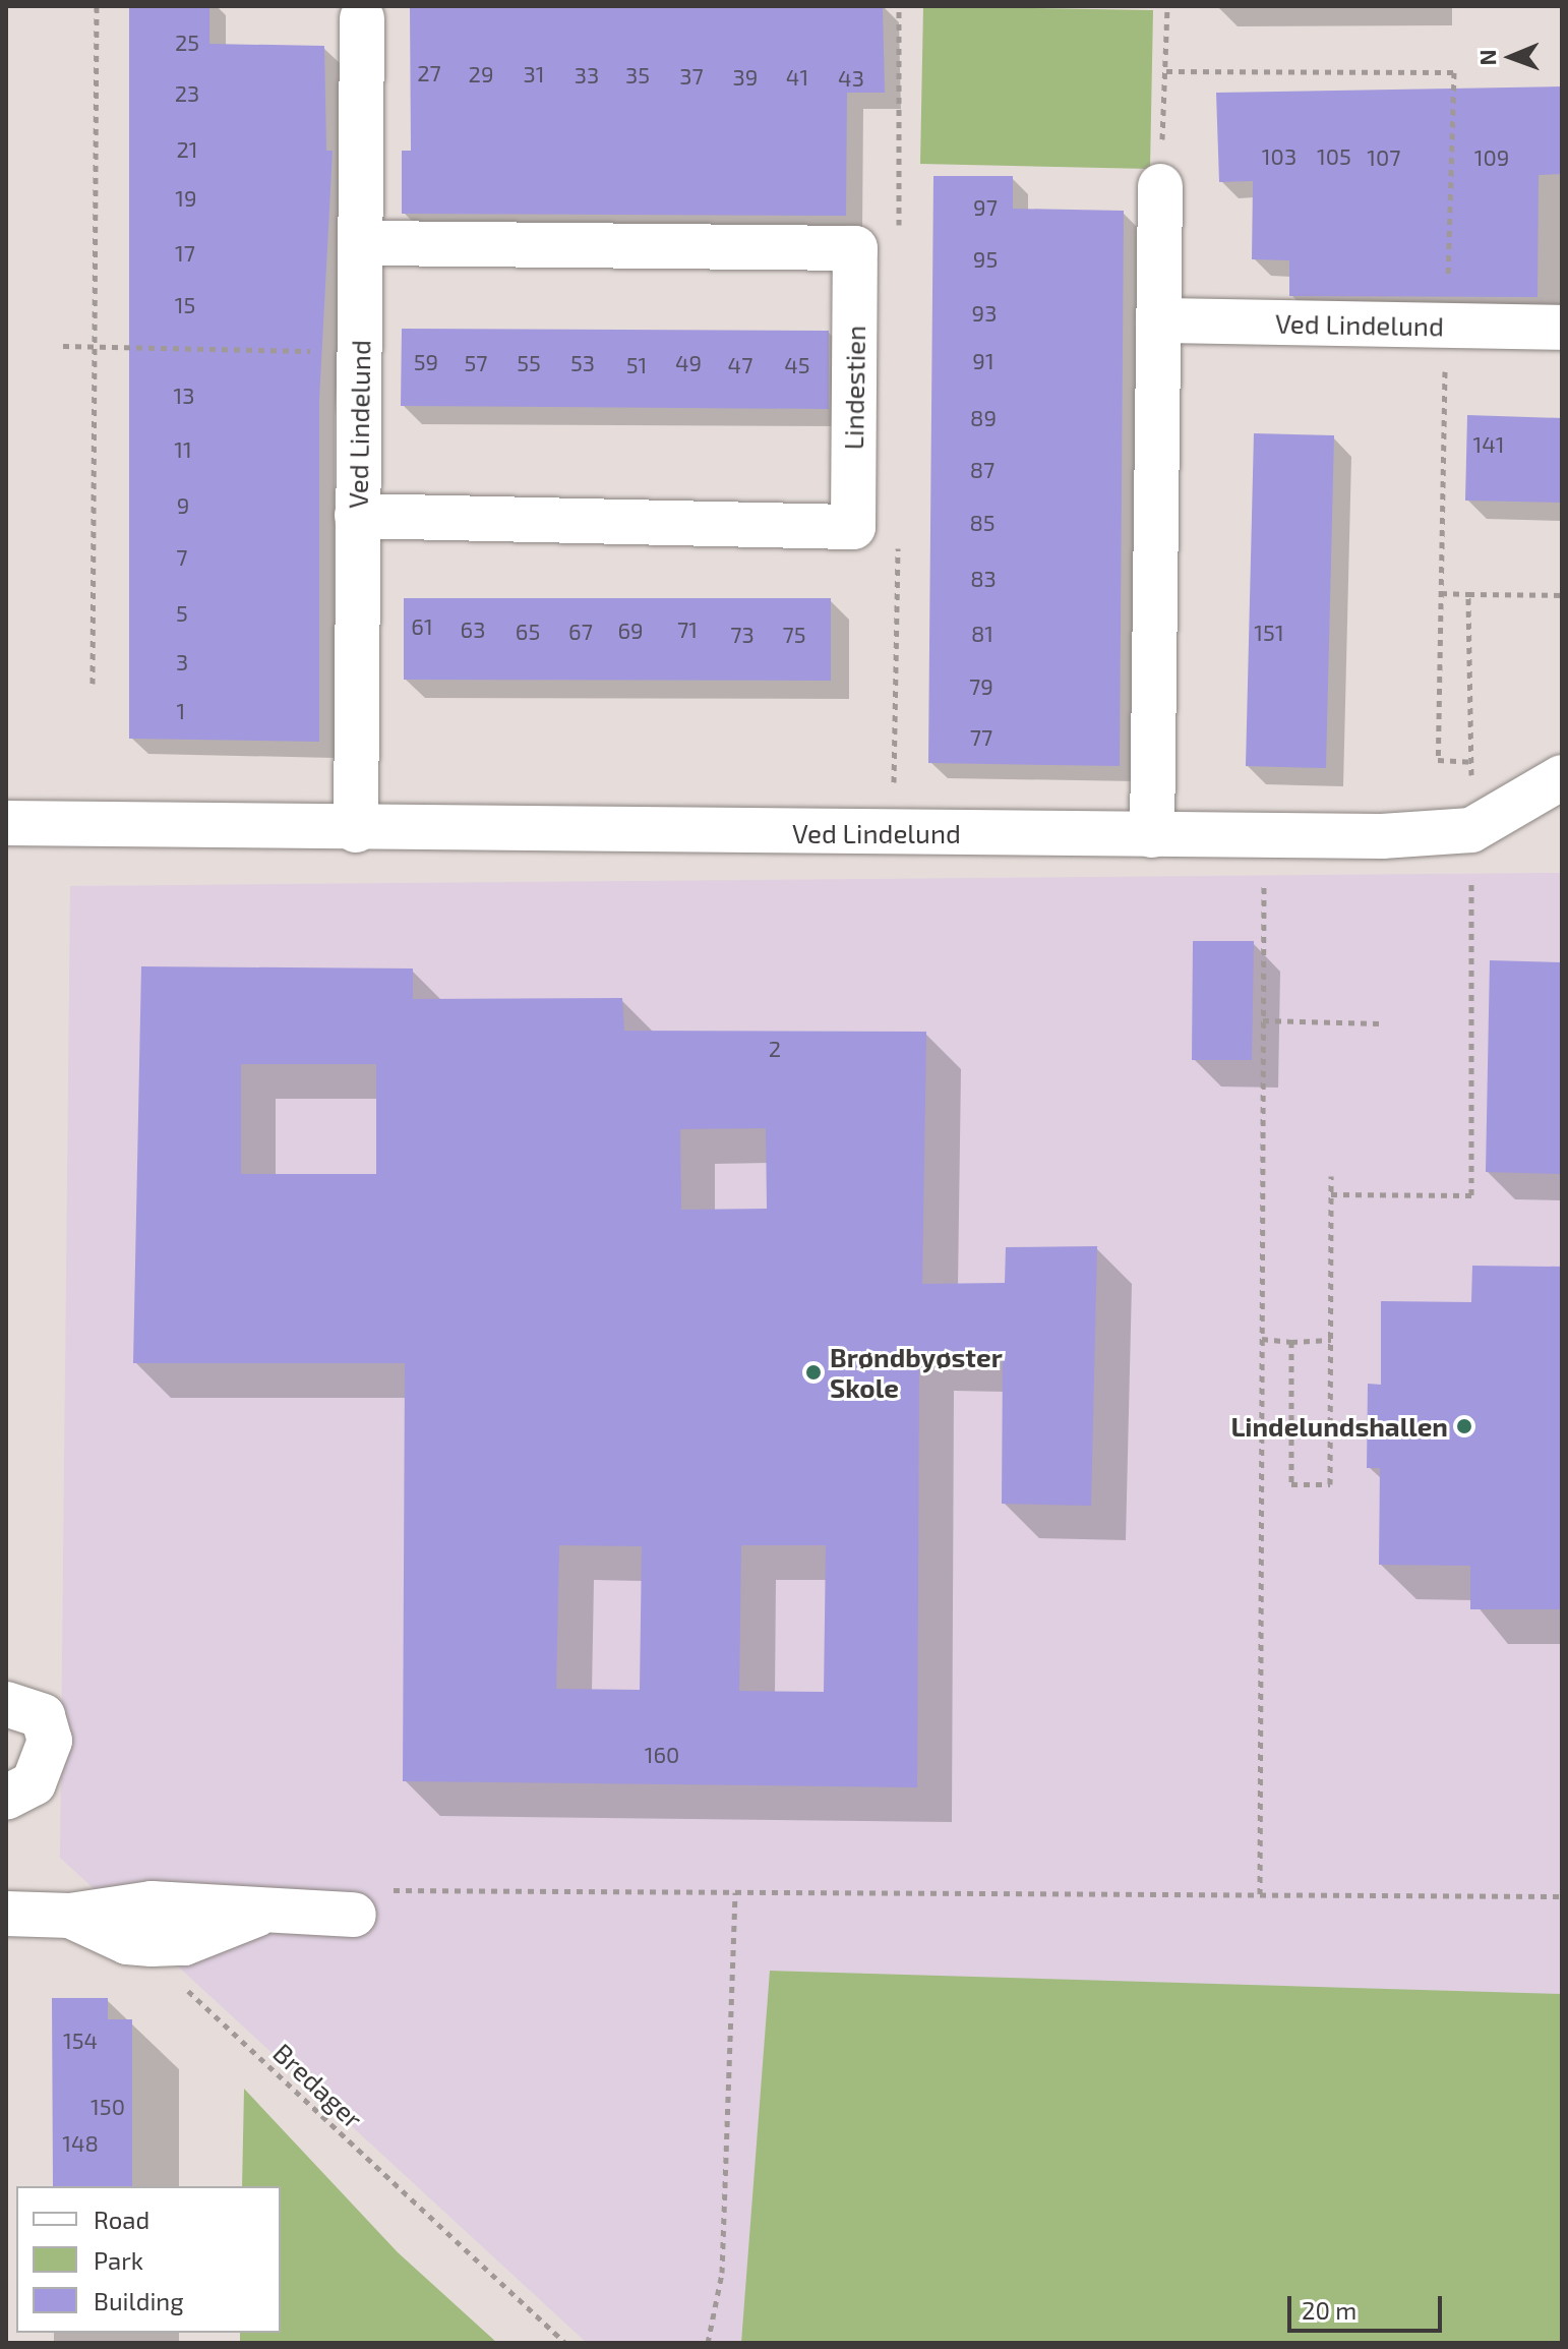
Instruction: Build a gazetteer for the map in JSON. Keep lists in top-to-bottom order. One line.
{"streets":{"street":["Ved Lindelund","Lindestien"],"path":["Bredager"]},"crossings":[["Ved Lindelund","Lindestien"]],"places":["Brøndbyøster Skole","Lindelundshallen"],"house_numbers":["25","27","29","31","33","35","37","39","41","43","23","21","103","105","107","109","19","97","17","95","15","93","91","59","57","55","53","49","51","47","45","13","89","141","11","87","9","85","7","83","5","61","63","71","69","65","67","151","81","73","75","3","79","1","77","2","160","154","150","148"],"legend":["Road","Park","Building"],"scale_bar":"20 m","north":"left"}
